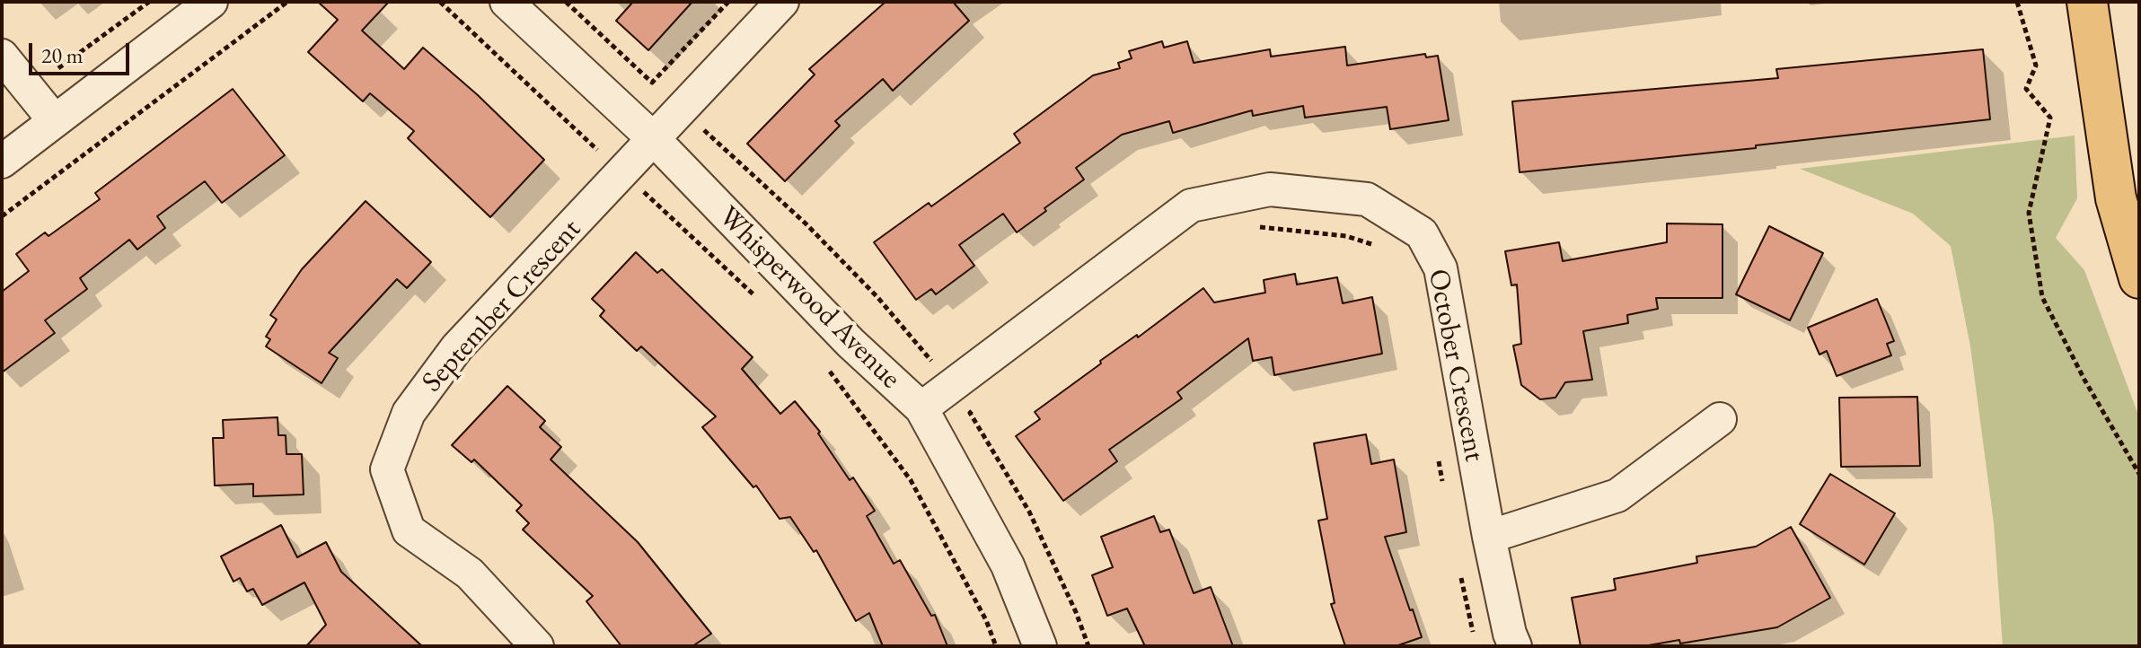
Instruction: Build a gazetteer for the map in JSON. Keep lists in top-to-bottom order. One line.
{"streets":{"street":["Whisperwood Avenue","September Crescent","October Crescent"]},"crossings":[["Whisperwood Avenue","September Crescent"],["Whisperwood Avenue","October Crescent"]],"scale_bar":"20 m"}
